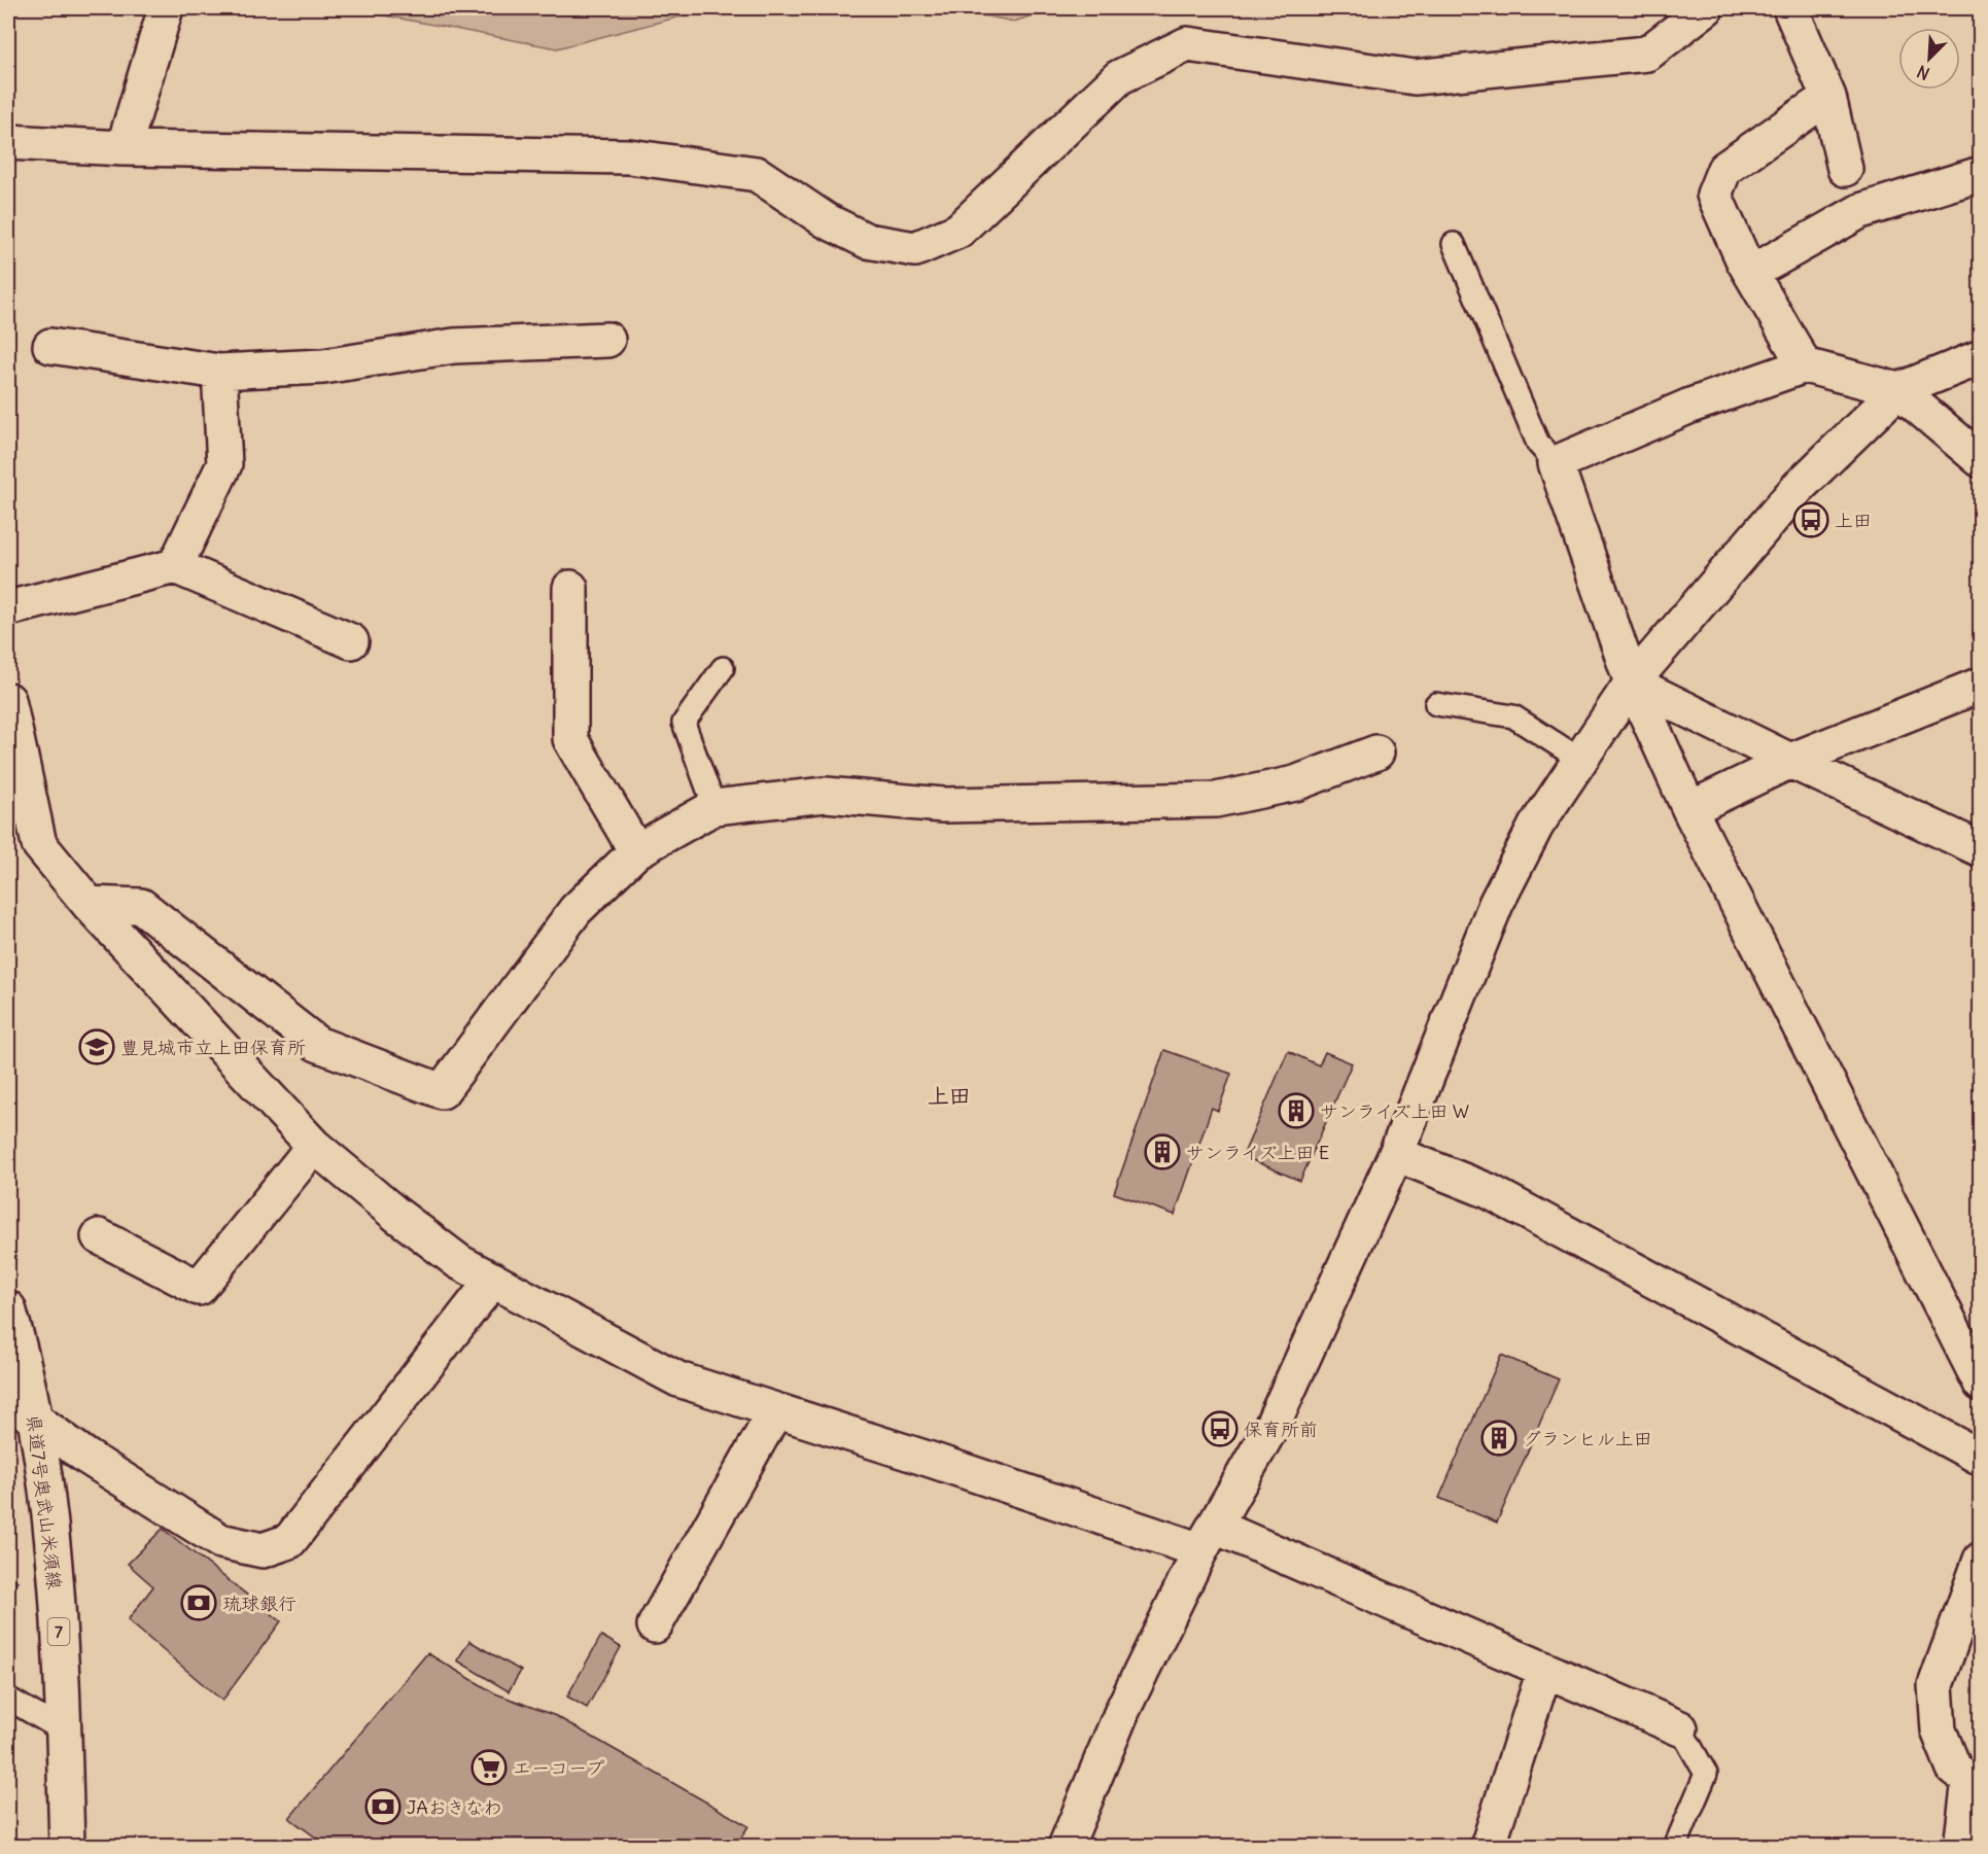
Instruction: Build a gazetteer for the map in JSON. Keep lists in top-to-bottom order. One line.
{"streets":{"street":["県道7号奥武山米須線","7"]},"districts":["上田"],"places":{"bus stop":["上田","保育所前"],"school or university":["豊見城市立上田保育所"],"building":["サンライズ上田 W","サンライズ上田 E","グランヒル上田"],"bank":["琉球銀行","JAおきなわ"],"supermarket":["エーコープ"]},"north":"bottom left"}
